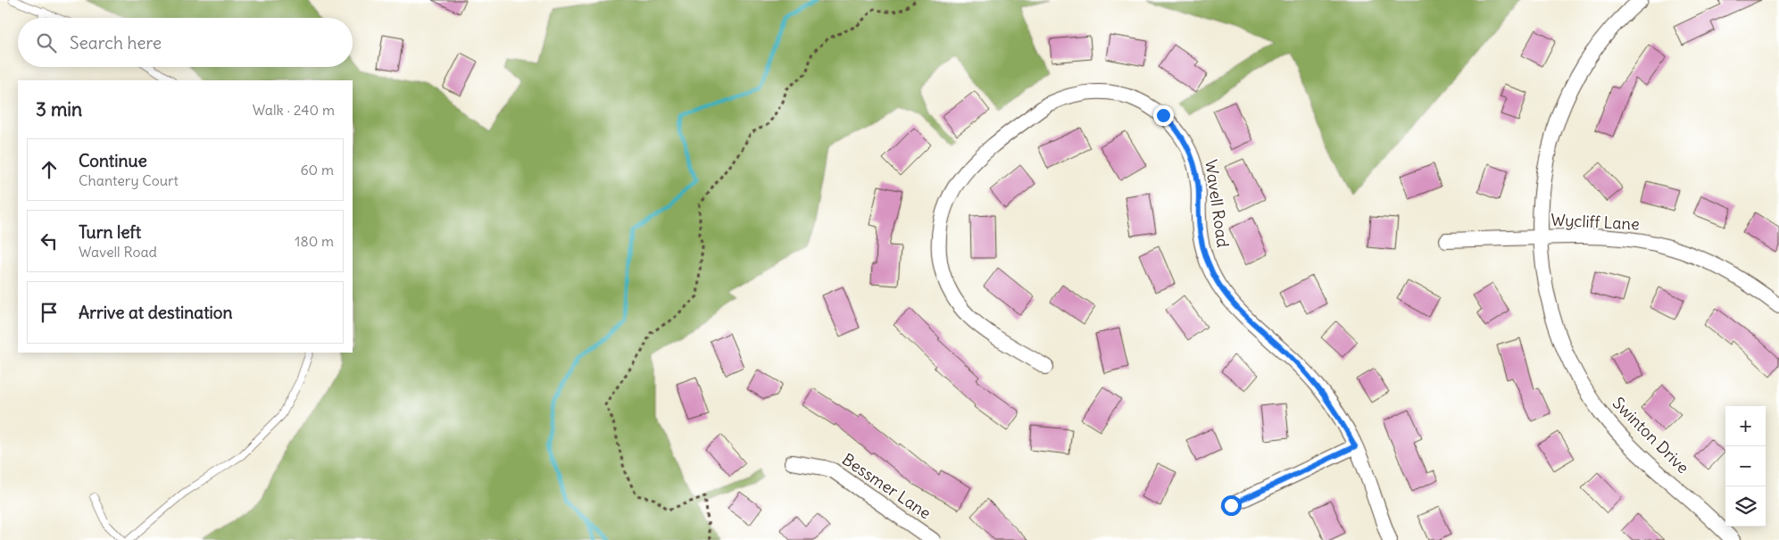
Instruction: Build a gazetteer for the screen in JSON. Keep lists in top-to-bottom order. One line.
{"streets":{"street":["Wavell Road","Wycliff Lane","Swinton Drive","Bessmer Lane"]},"crossings":[["Wycliff Lane","Swinton Drive"]],"page":{"search":"Search here","heading":["3 min","Walk · 240 m"],"list":[["Continue","Chantery Court","60 m"],["Turn left","Wavell Road","180 m"],"Arrive at destination"],"map_buttons":["+","−"]}}
